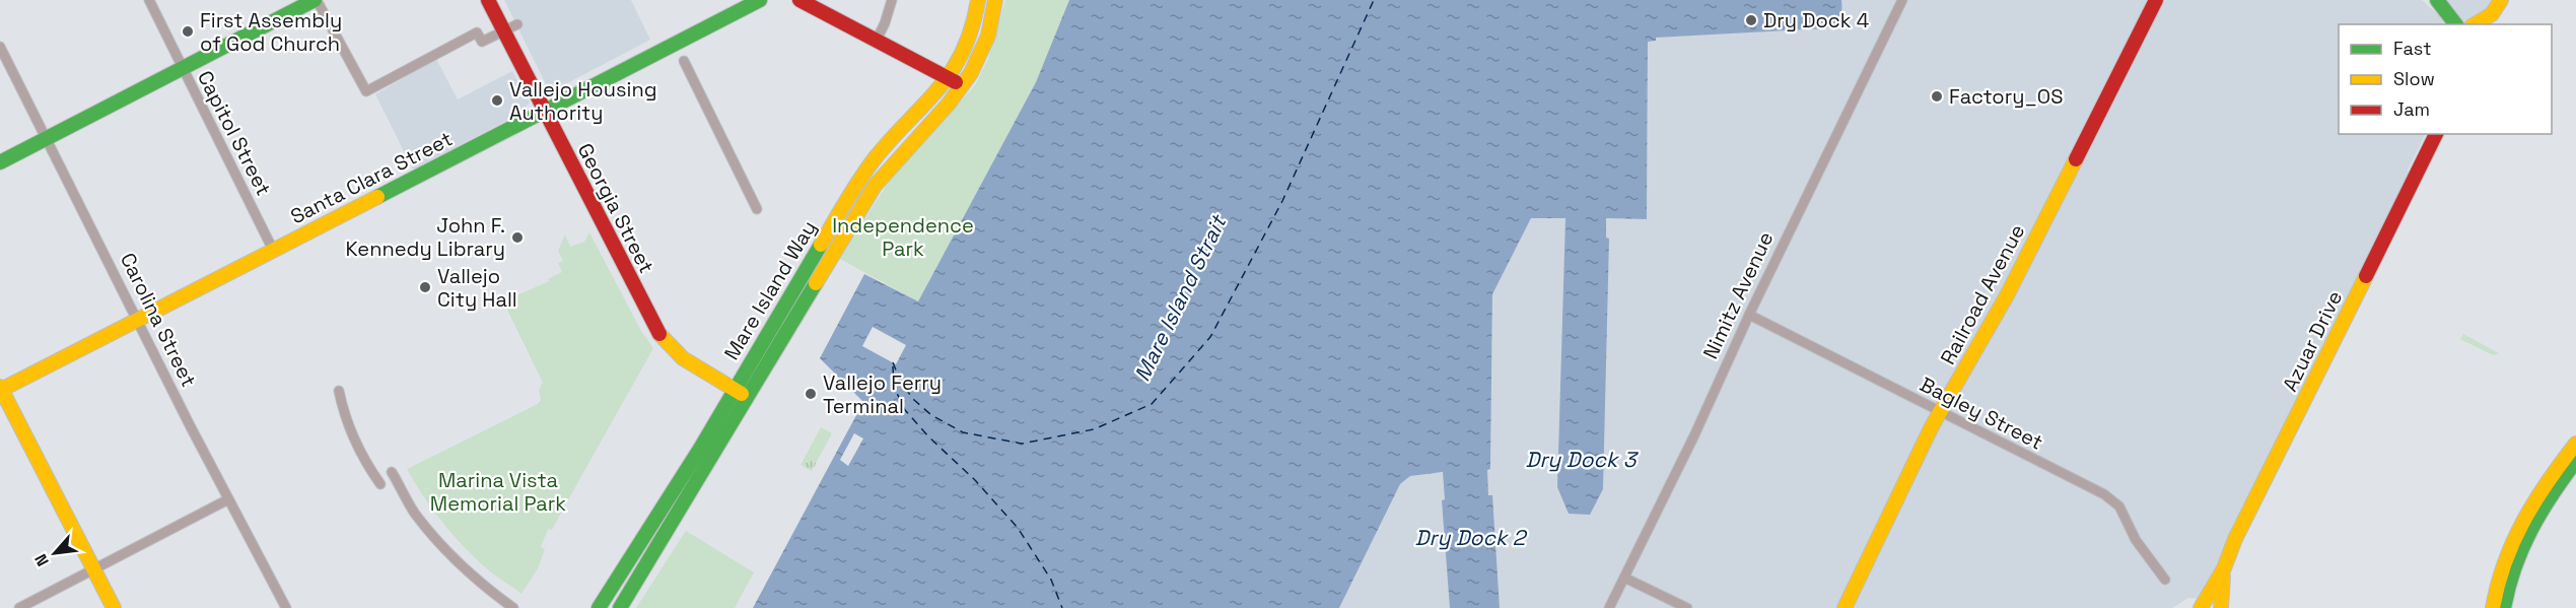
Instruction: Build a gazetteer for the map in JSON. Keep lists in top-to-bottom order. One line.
{"streets":{"main road":["Santa Clara Street","Georgia Street","Mare Island Way","Railroad Avenue","Azuar Drive"],"street":["Capitol Street","Nimitz Avenue","Carolina Street","Bagley Street"]},"crossings":[["Capitol Street","Santa Clara Street"],["Santa Clara Street","Georgia Street"],["Santa Clara Street","Carolina Street"],["Georgia Street","Mare Island Way"],["Railroad Avenue","Bagley Street"],["Nimitz Avenue","Bagley Street"]],"water":["Mare Island Strait","Dry Dock 3","Dry Dock 2"],"parks":["Independence Park","Marina Vista Memorial Park"],"places":["Dry Dock 4","First Assembly of God Church","Factory_OS","Vallejo Housing Authority","John F. Kennedy Library","Vallejo City Hall","Vallejo Ferry Terminal"],"legend":["Fast","Slow","Jam"],"north":"bottom left"}
